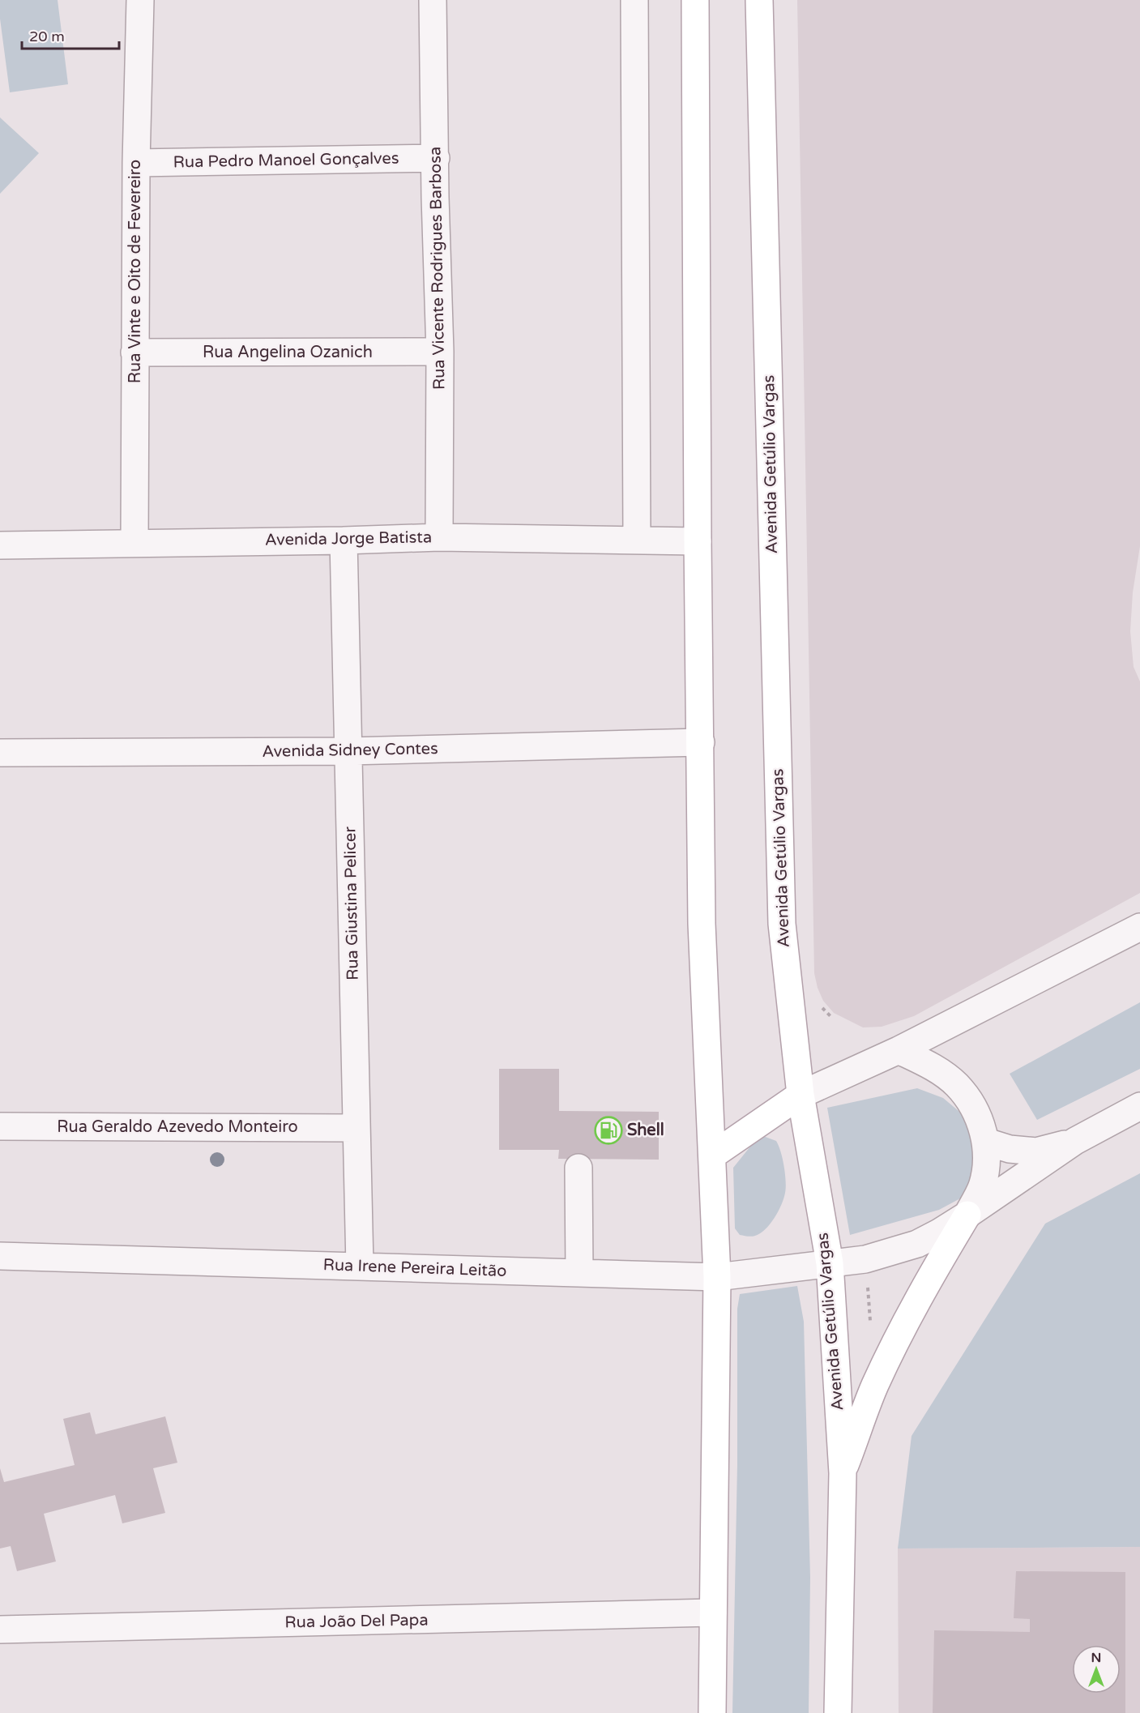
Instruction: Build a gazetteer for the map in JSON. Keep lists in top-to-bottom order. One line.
{"streets":{"main road":["Avenida Getúlio Vargas"],"street":["Rua Pedro Manoel Gonçalves","Rua Vicente Rodrigues Barbosa","Rua Vinte e Oito de Fevereiro","Rua Angelina Ozanich","Avenida Jorge Batista","Avenida Sidney Contes","Rua Giustina Pelicer","Rua Geraldo Azevedo Monteiro","Rua Irene Pereira Leitão","Rua João Del Papa"]},"crossings":[["Rua Pedro Manoel Gonçalves","Rua Vicente Rodrigues Barbosa"],["Rua Pedro Manoel Gonçalves","Rua Vinte e Oito de Fevereiro"],["Rua Vicente Rodrigues Barbosa","Rua Angelina Ozanich"],["Rua Vicente Rodrigues Barbosa","Avenida Jorge Batista"],["Rua Vinte e Oito de Fevereiro","Rua Angelina Ozanich"],["Rua Vinte e Oito de Fevereiro","Avenida Jorge Batista"],["Avenida Getúlio Vargas","Rua Irene Pereira Leitão"],["Avenida Jorge Batista","Rua Giustina Pelicer"],["Avenida Sidney Contes","Rua Giustina Pelicer"],["Rua Giustina Pelicer","Rua Geraldo Azevedo Monteiro"],["Rua Giustina Pelicer","Rua Irene Pereira Leitão"]],"places":{"fuel station":["Shell"]},"scale_bar":"20 m","north":"top"}
